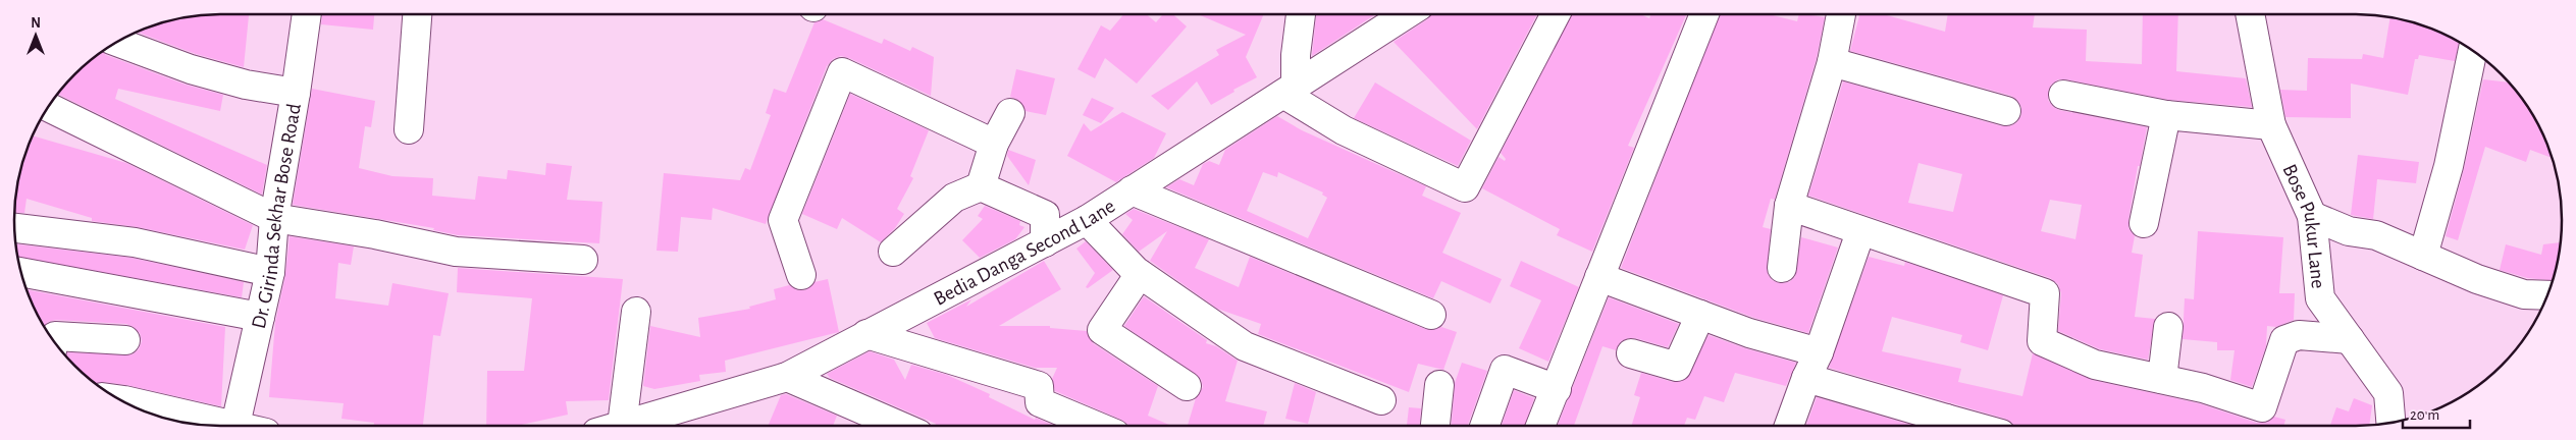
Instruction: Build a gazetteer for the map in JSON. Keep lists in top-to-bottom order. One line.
{"streets":{"street":["Dr. Girinda Sekhar Bose Road","Bose Pukur Lane","Bedia Danga Second Lane"]},"scale_bar":"20 m","north":"top"}
